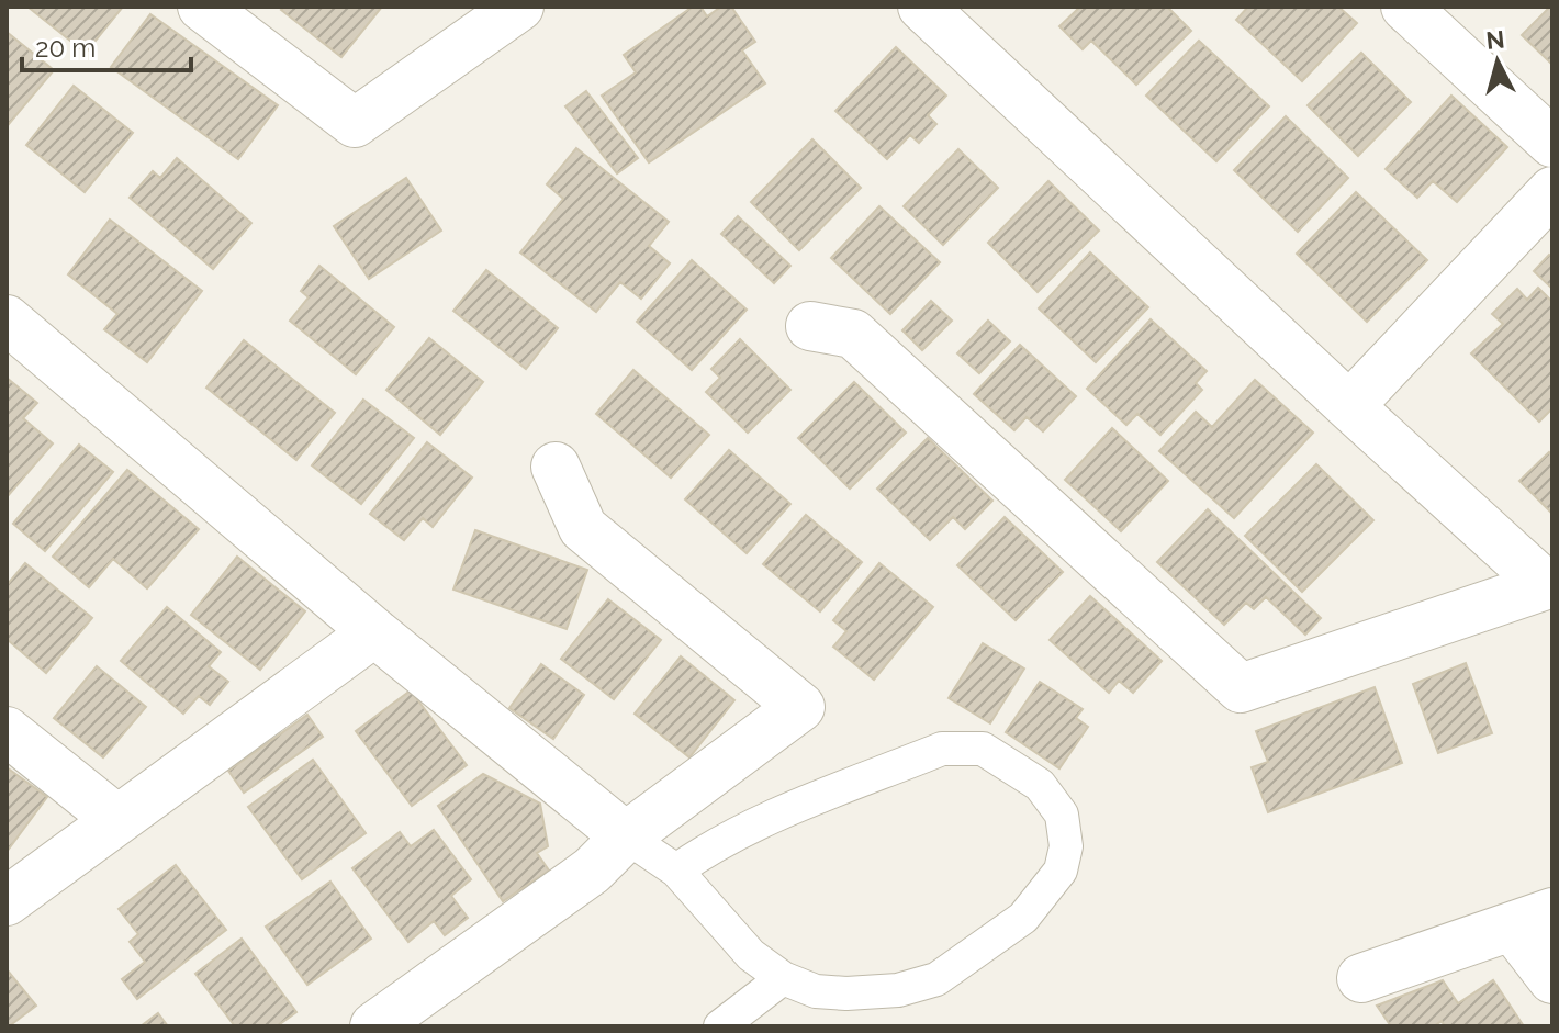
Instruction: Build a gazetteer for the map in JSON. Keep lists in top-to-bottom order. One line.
{"scale_bar":"20 m","north":"top"}
